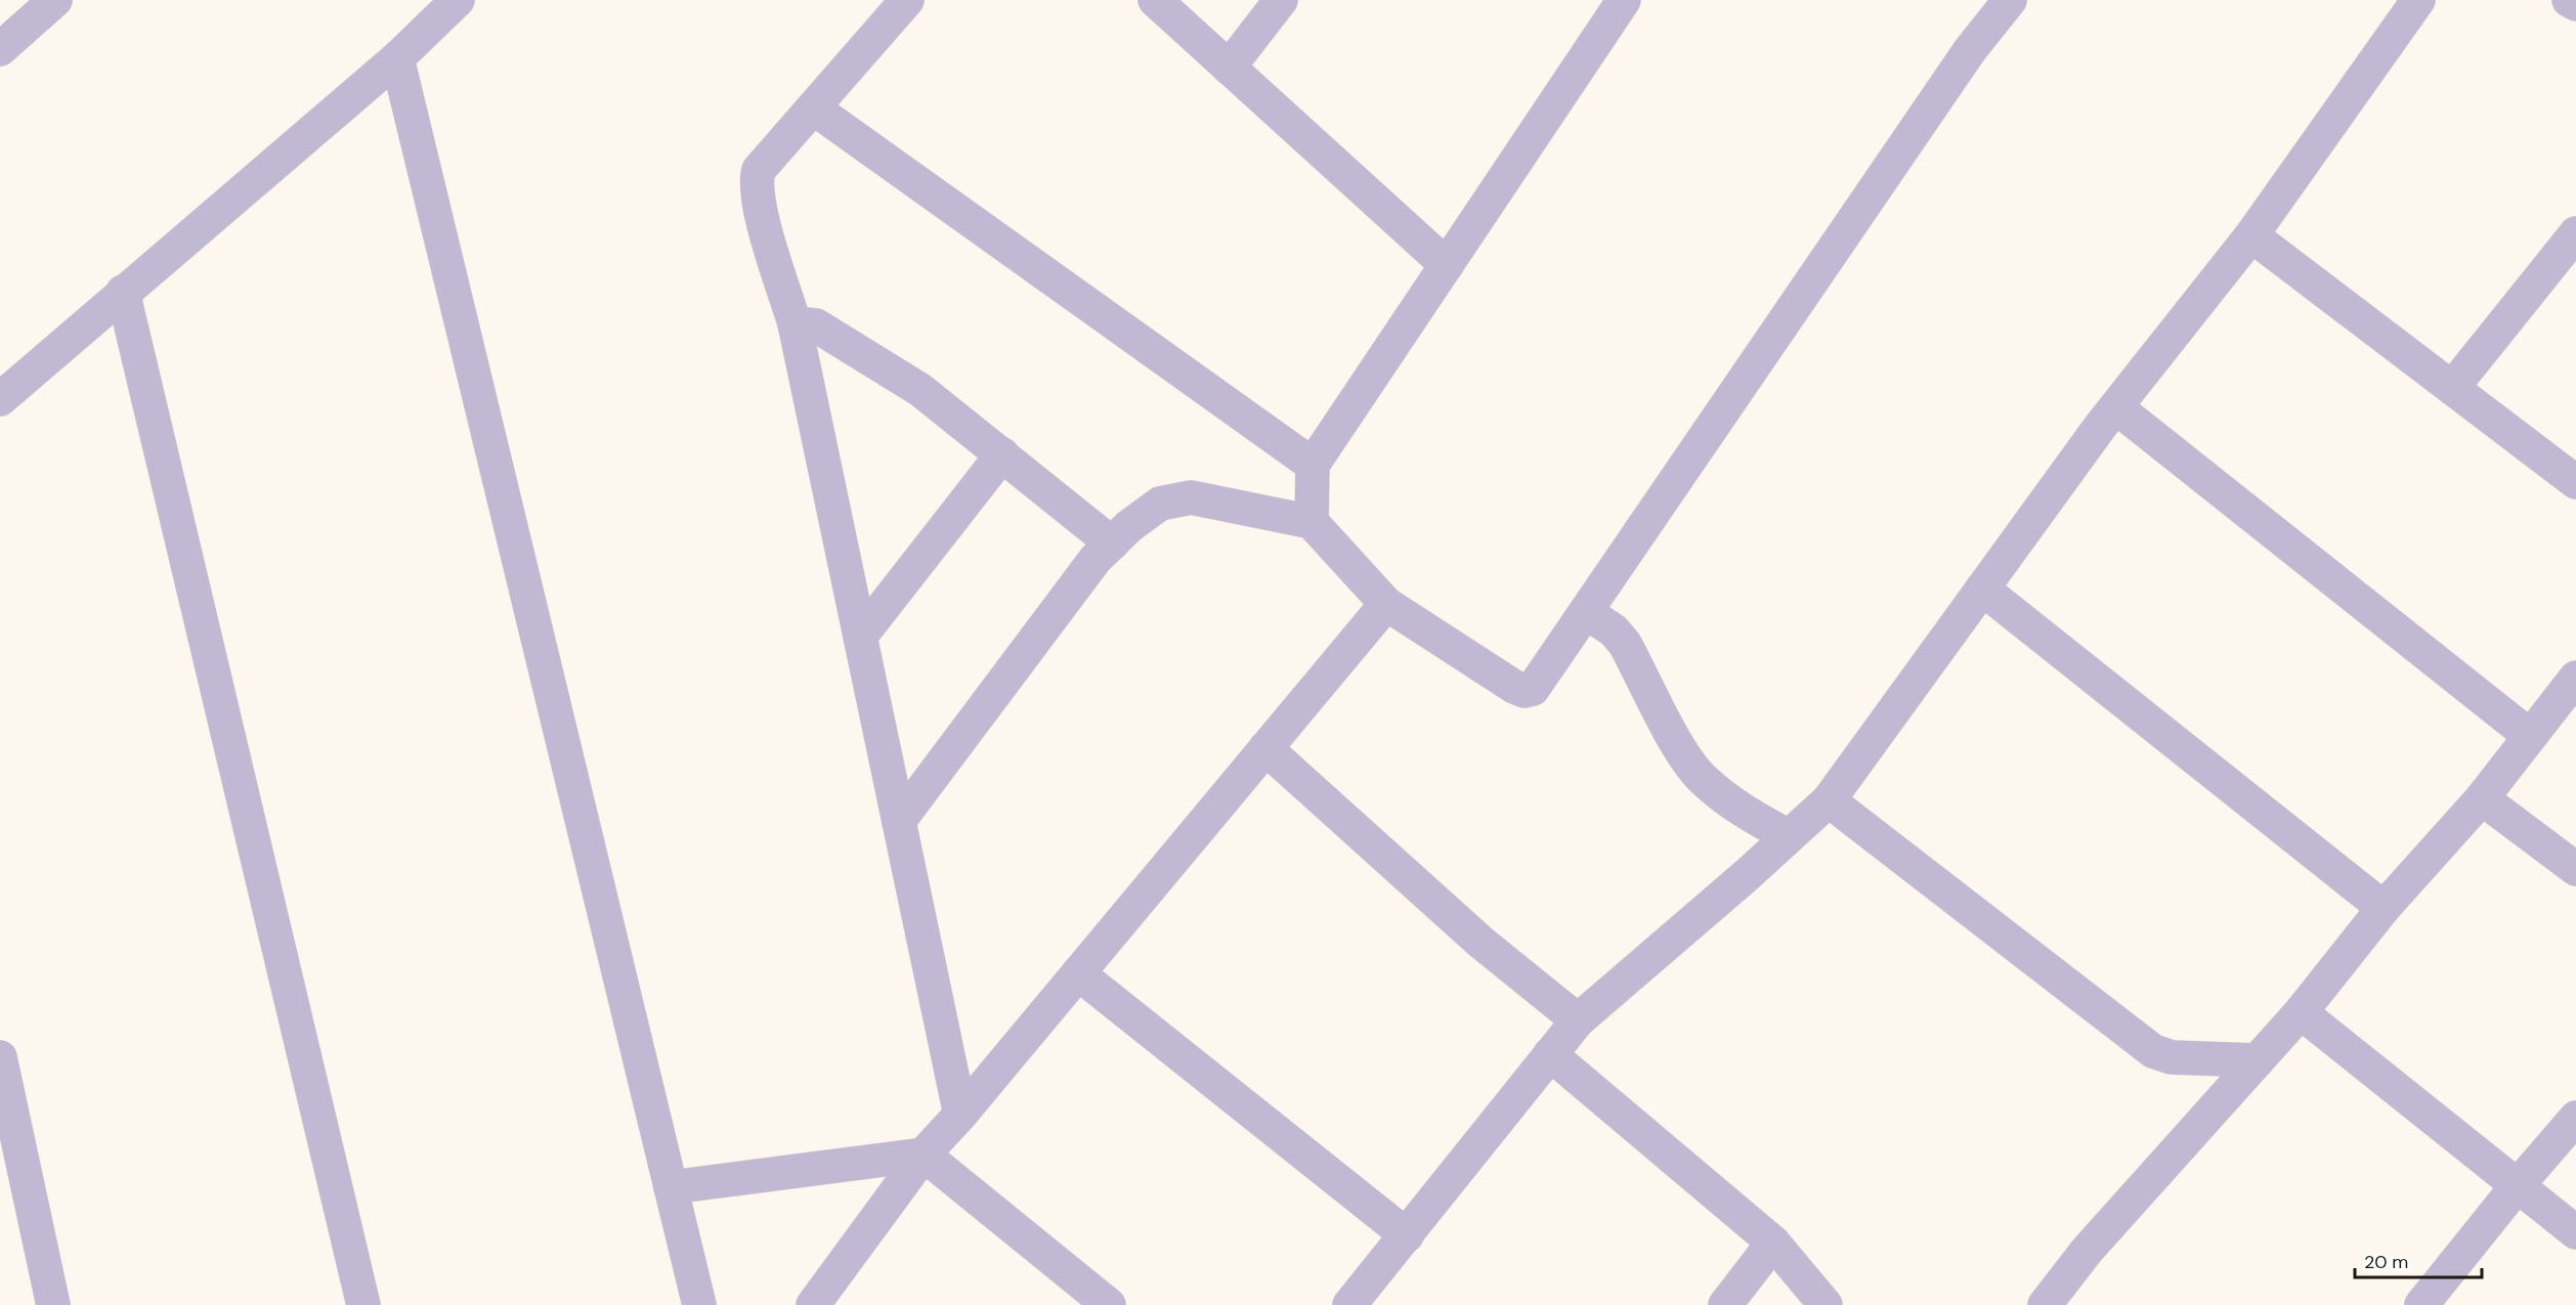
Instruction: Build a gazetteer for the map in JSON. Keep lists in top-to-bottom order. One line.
{"scale_bar":"20 m"}
